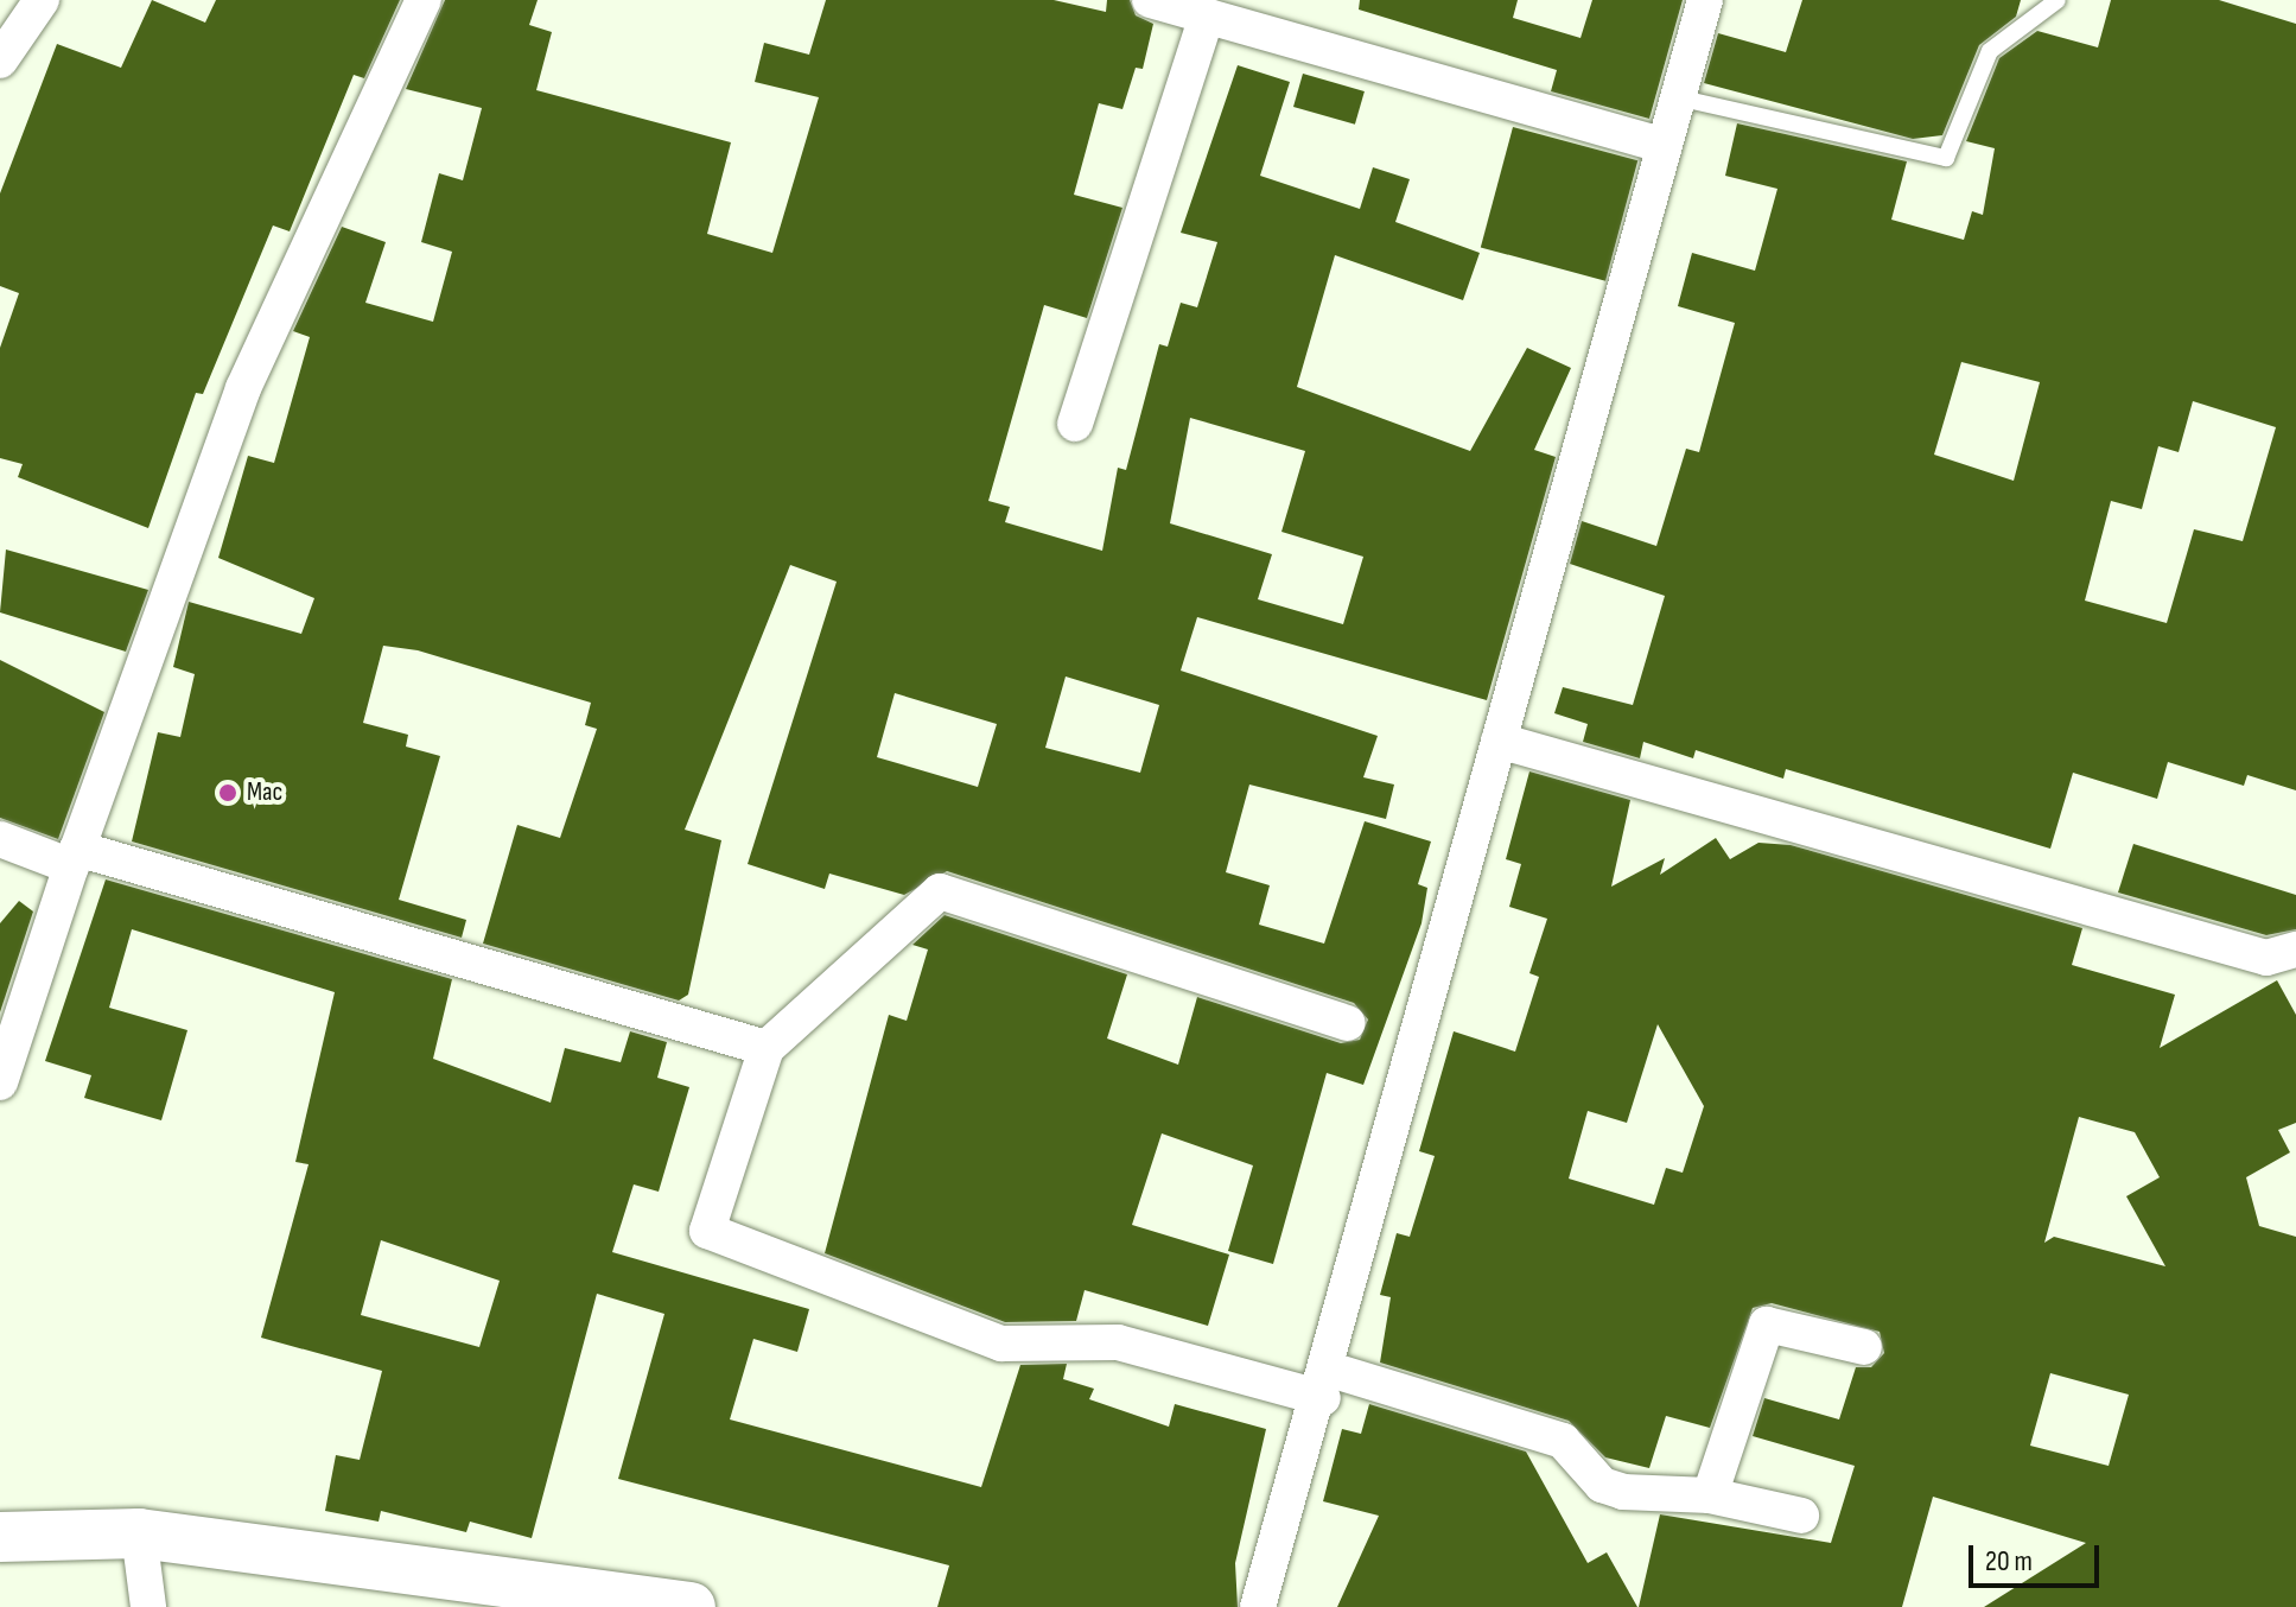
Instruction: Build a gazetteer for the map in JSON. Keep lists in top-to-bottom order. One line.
{"places":["Mac"],"scale_bar":"20 m"}
